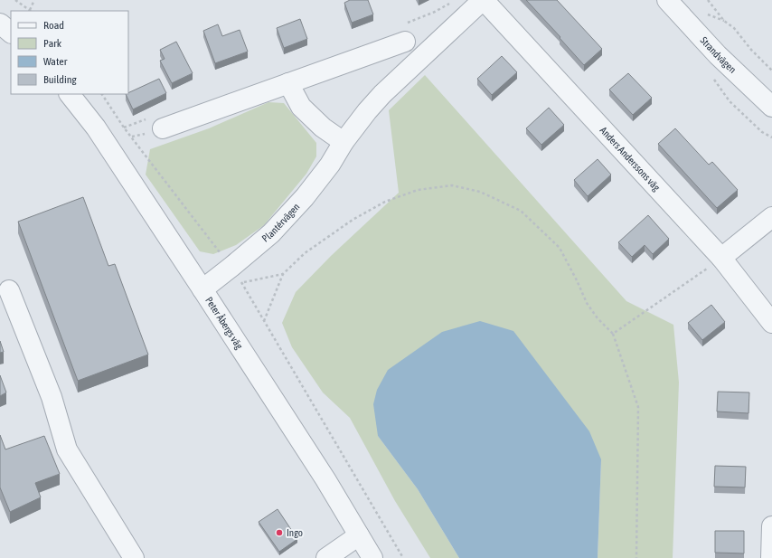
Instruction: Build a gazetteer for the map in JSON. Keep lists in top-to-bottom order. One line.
{"streets":{"street":["Strandvägen","Anders Anderssons väg","Plantérvägen","Peter Åbergs väg"]},"crossings":[["Anders Anderssons väg","Plantérvägen"],["Plantérvägen","Peter Åbergs väg"]],"places":["Ingo"],"legend":["Road","Park","Water","Building"]}
